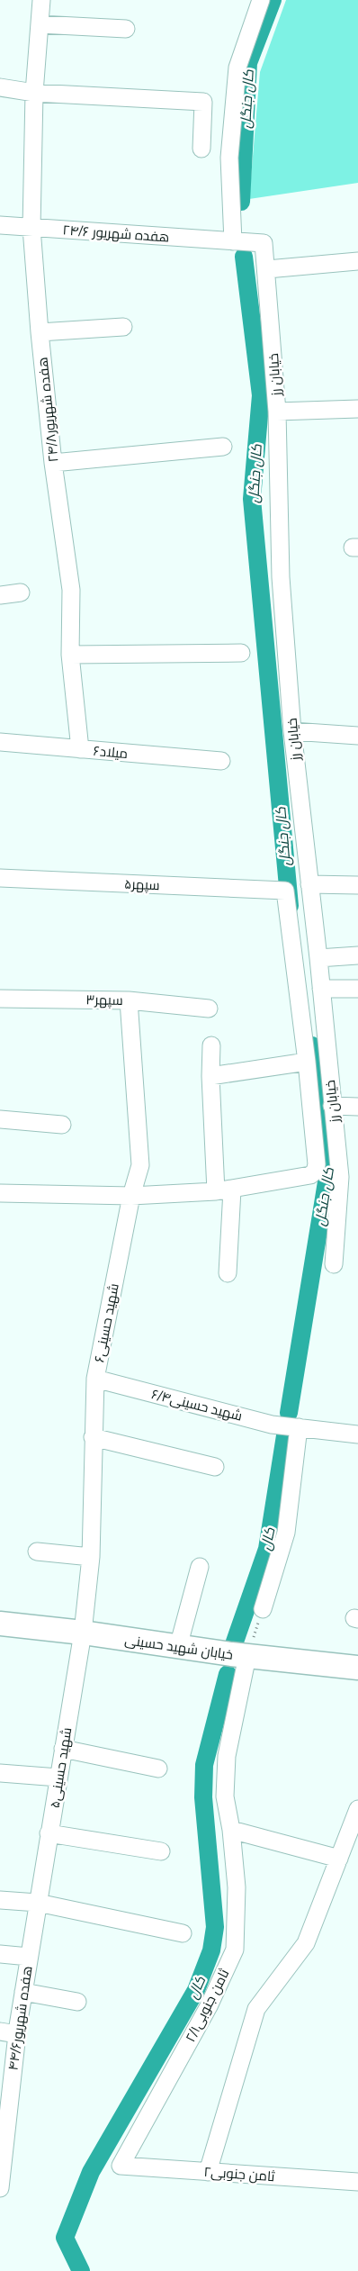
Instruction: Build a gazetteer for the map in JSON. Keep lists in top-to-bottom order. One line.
{"streets":{"main road":["خیابان شهید حسینی"],"street":["هفده شهریور ۲۴/۶","خیابان رز","هفده شهریور۲۴/۸","میلاد۶","سپهر۵","سپهر۳","شهید حسینی۶","شهید حسینی۶/۴","شهید حسینی۵","ثامن جنوبی۲/۱","هفده شهریور۴۴/۶","ثامن جنوبی۲"]},"crossings":[["هفده شهریور ۲۴/۶","خیابان رز"],["هفده شهریور ۲۴/۶","هفده شهریور۲۴/۸"],["هفده شهریور۲۴/۸","میلاد۶"],["سپهر۳","شهید حسینی۶"],["شهید حسینی۶","شهید حسینی۶/۴"],["شهید حسینی۶","خیابان شهید حسینی"],["شهید حسینی۶","شهید حسینی۵"],["خیابان شهید حسینی","شهید حسینی۵"],["خیابان شهید حسینی","ثامن جنوبی۲/۱"],["شهید حسینی۵","هفده شهریور۴۴/۶"],["ثامن جنوبی۲/۱","ثامن جنوبی۲"]],"water":["کال جنگل","کال"]}
